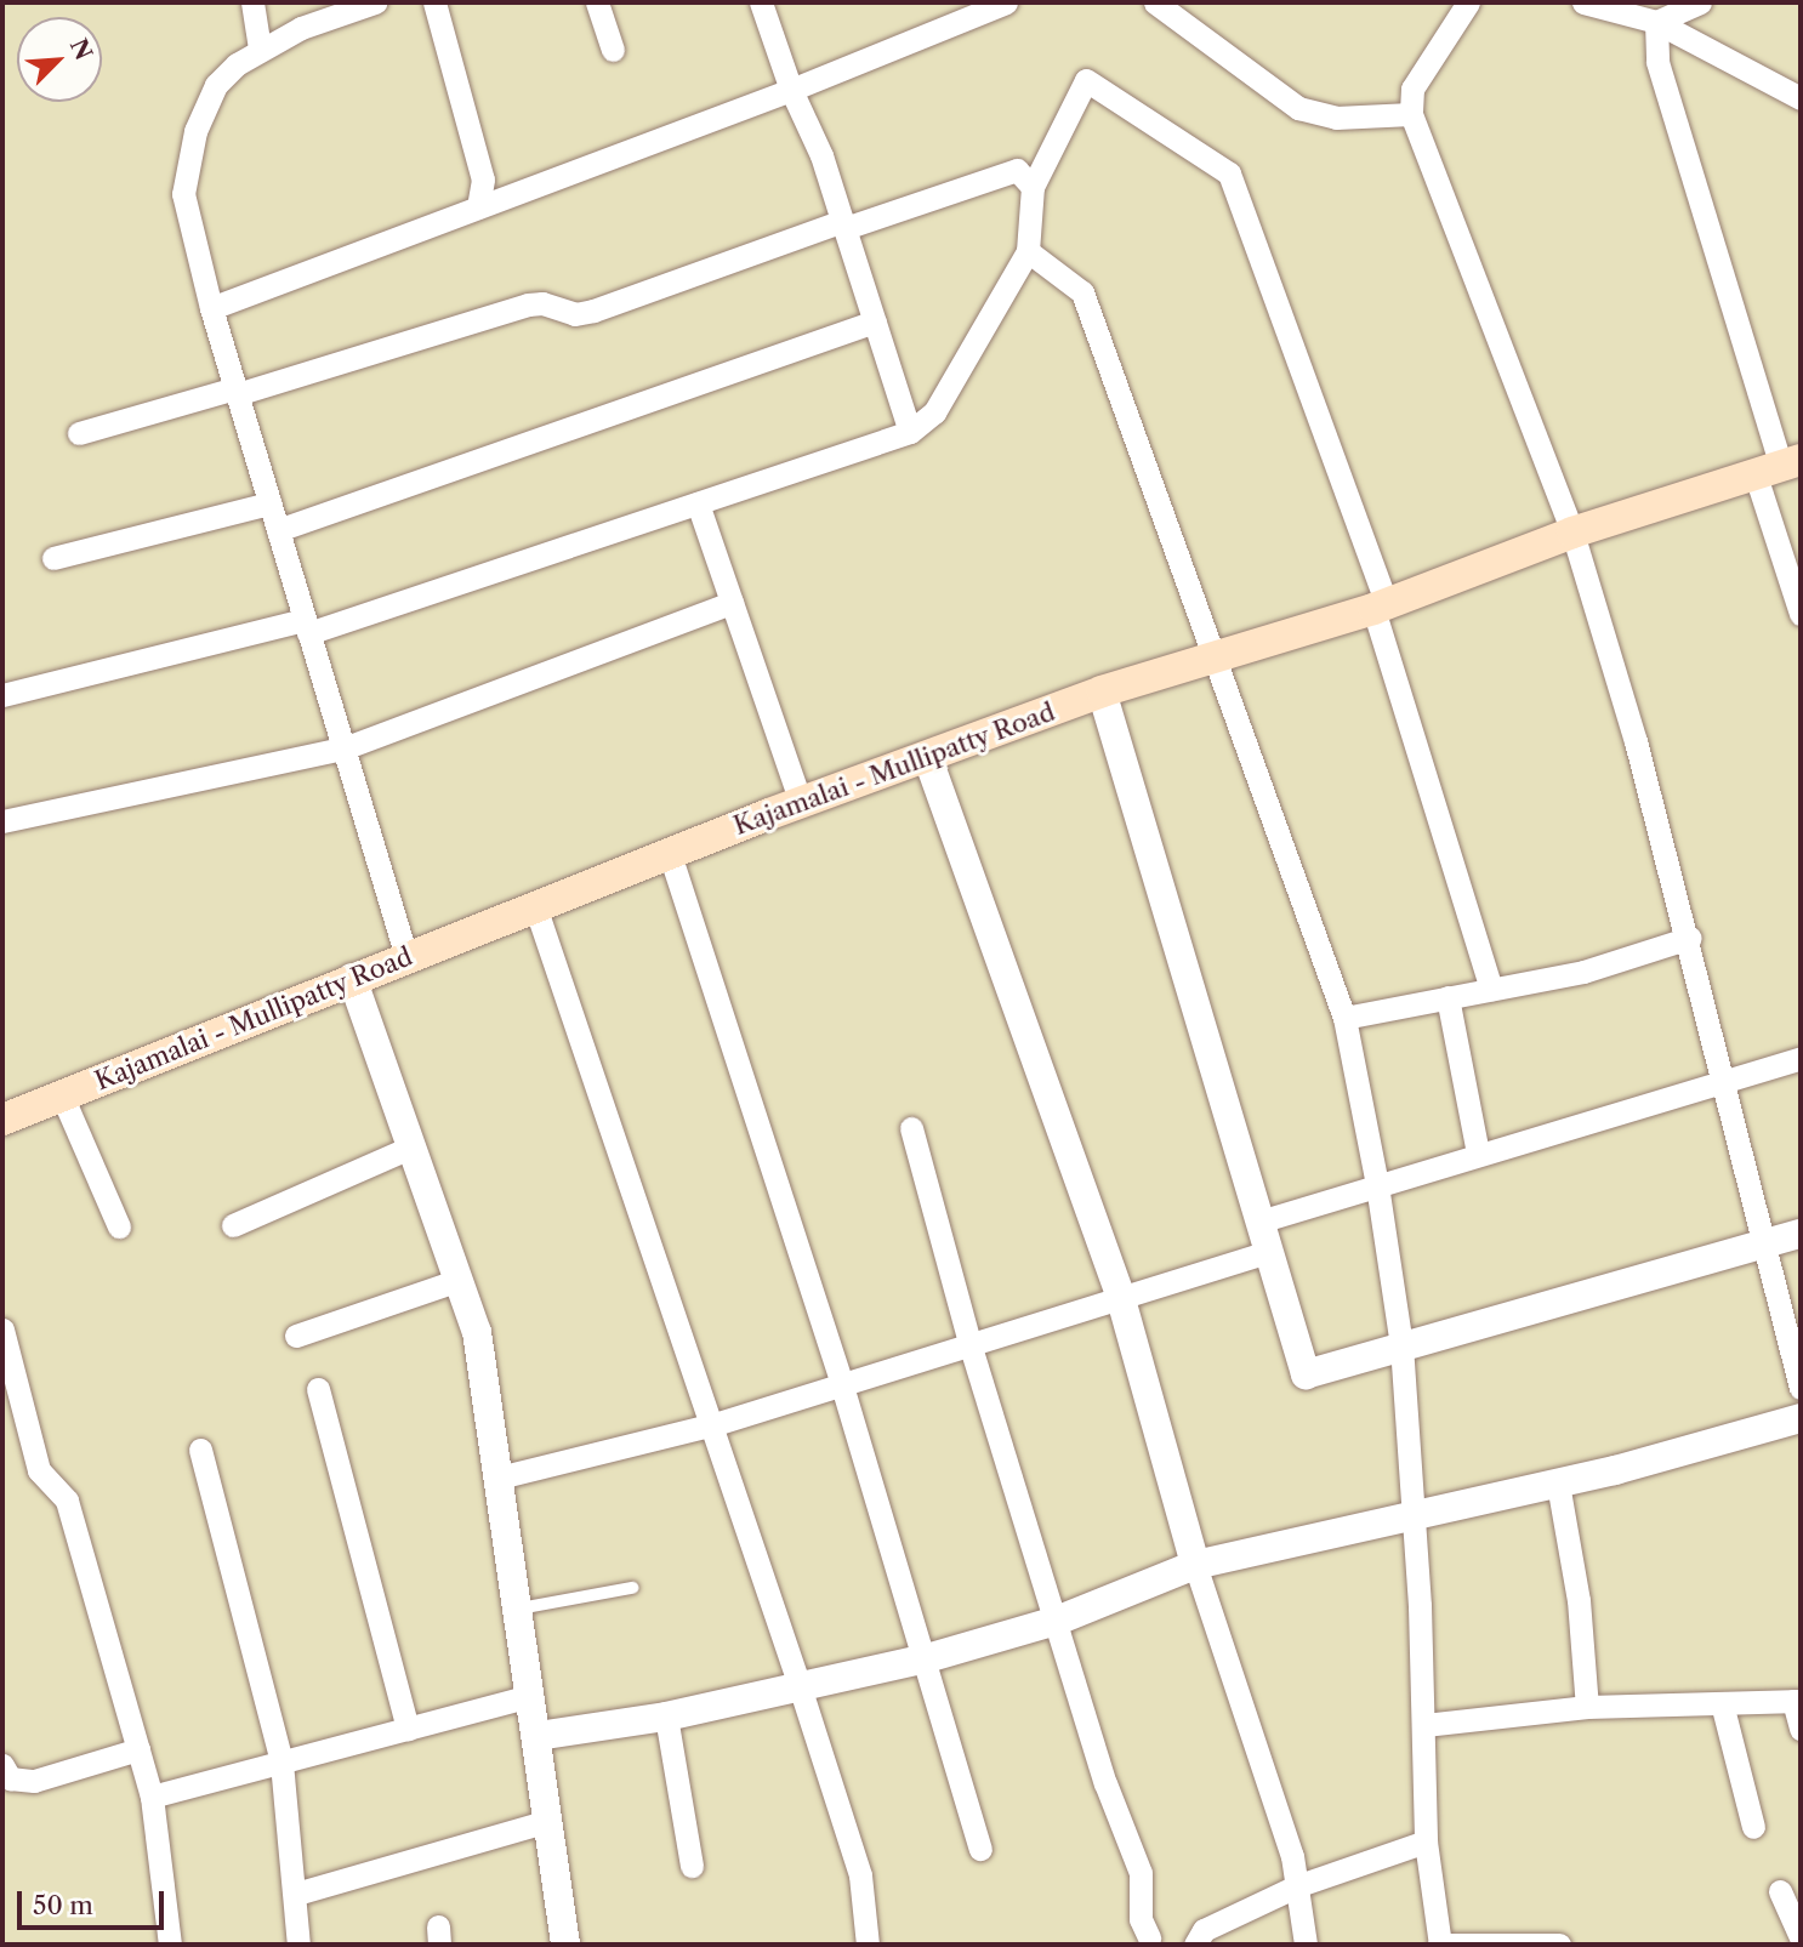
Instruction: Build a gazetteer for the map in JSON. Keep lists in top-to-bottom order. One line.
{"streets":{"main road":["Kajamalai - Mullipatty Road"]},"scale_bar":"50 m","north":"top right"}
